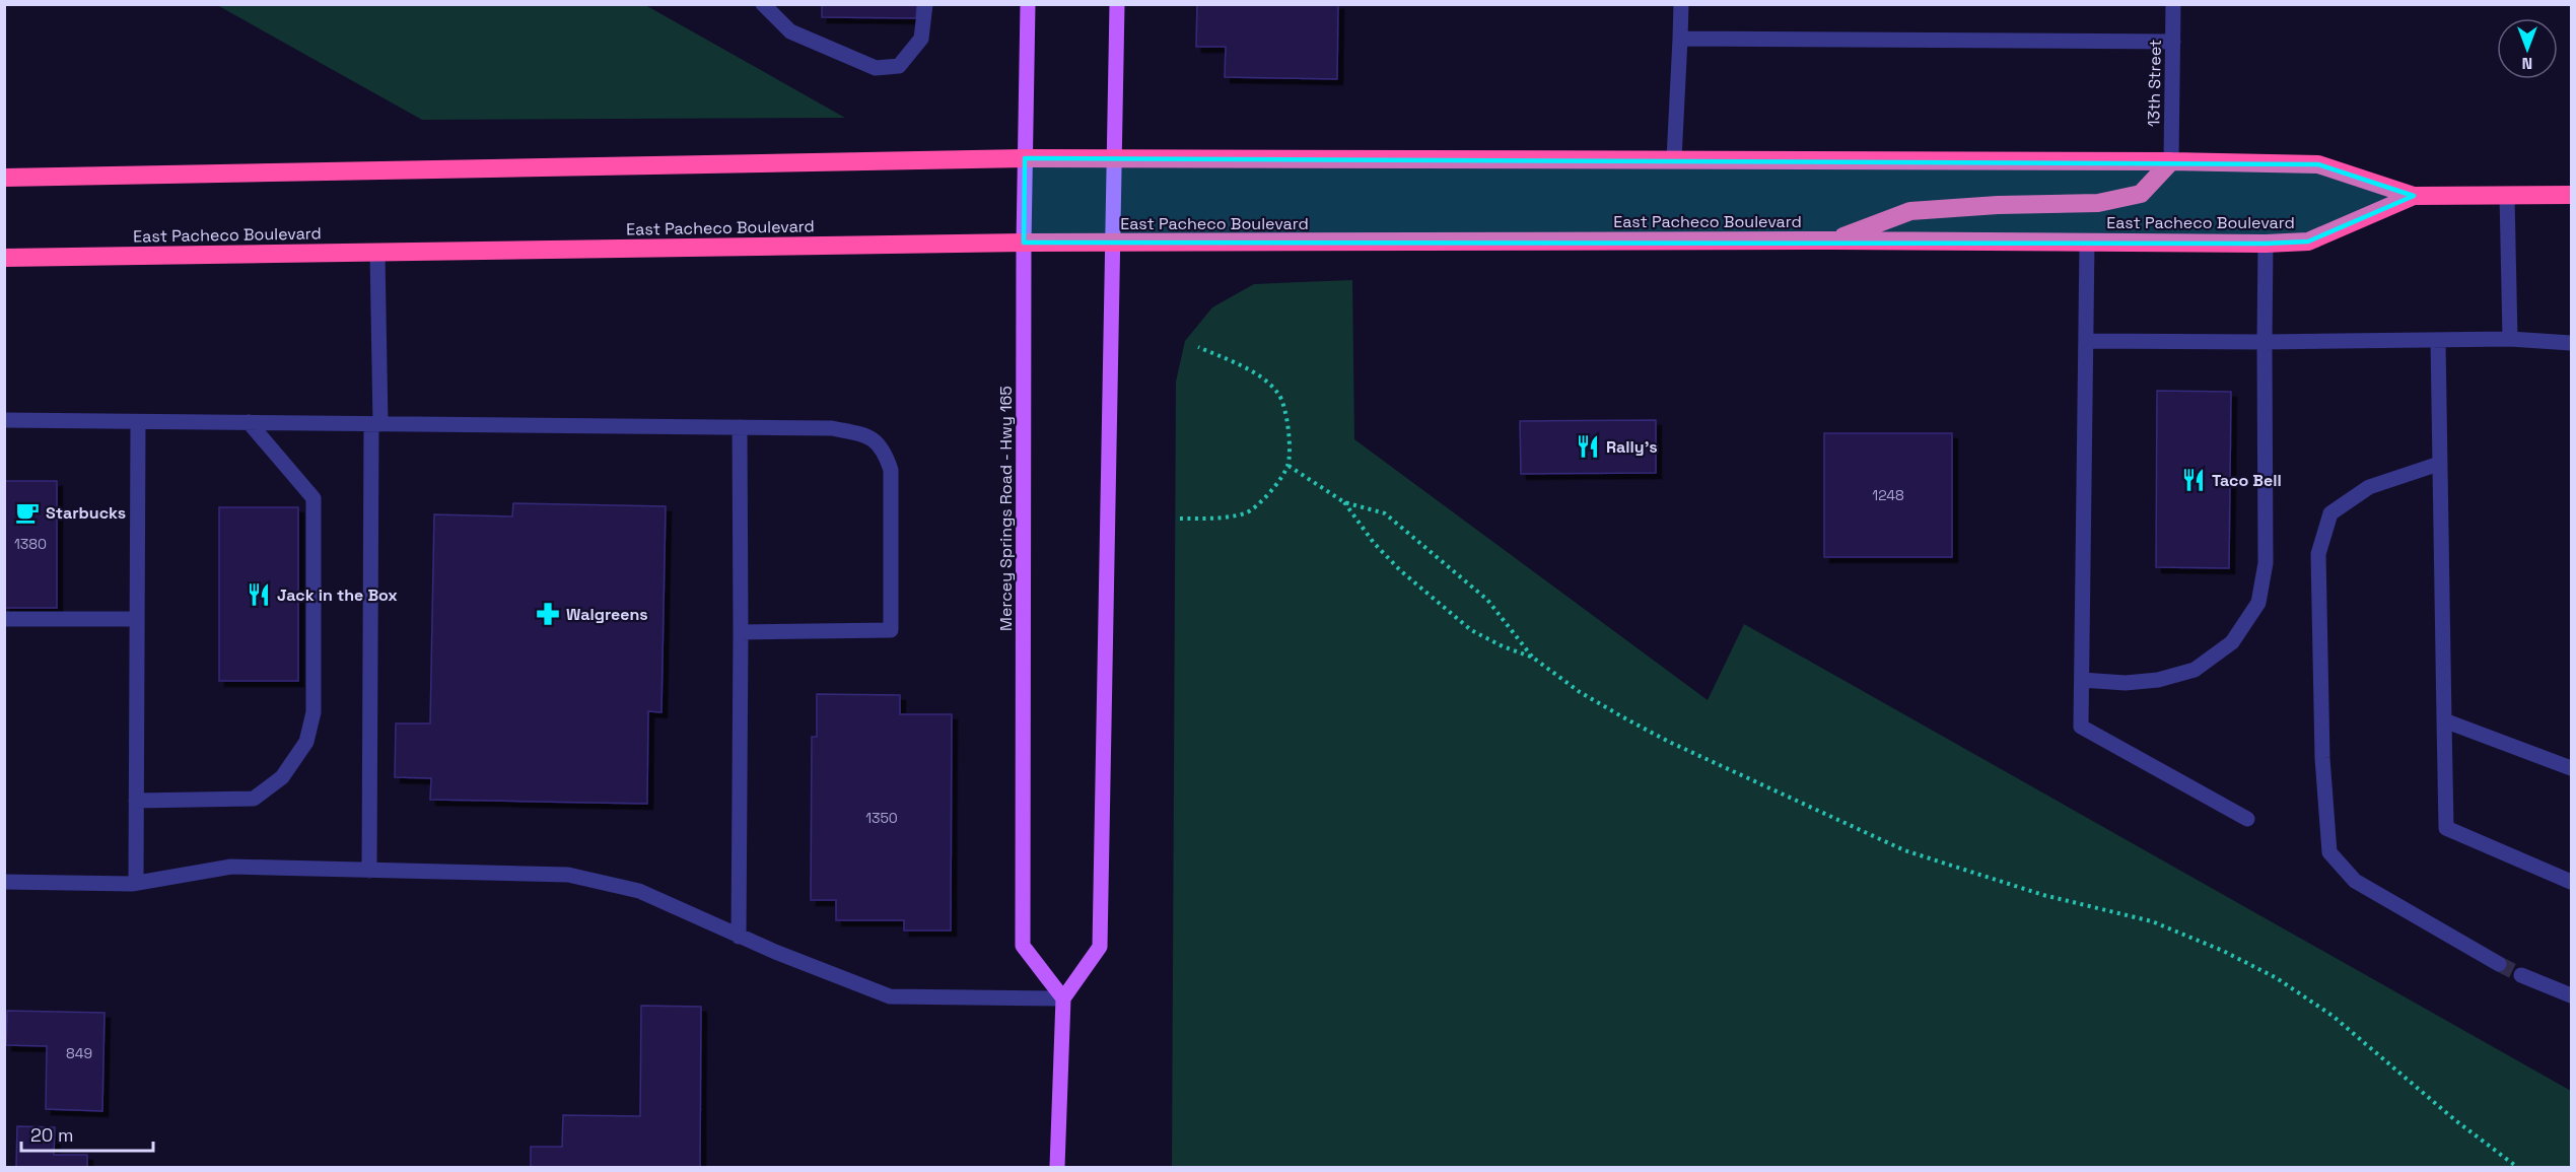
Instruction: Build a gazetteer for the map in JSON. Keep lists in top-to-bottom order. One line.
{"streets":{"highway":["East Pacheco Boulevard"],"main road":["Mercey Springs Road - Hwy 165"],"street":["13th Street"]},"crossings":[["13th Street","East Pacheco Boulevard"],["East Pacheco Boulevard","Mercey Springs Road - Hwy 165"]],"places":{"restaurant":["Rally's","Taco Bell","Jack in the Box"],"cafe":["Starbucks"],"pharmacy":["Walgreens"]},"house_numbers":["1248","1380","1350","849"],"scale_bar":"20 m","north":"bottom"}
